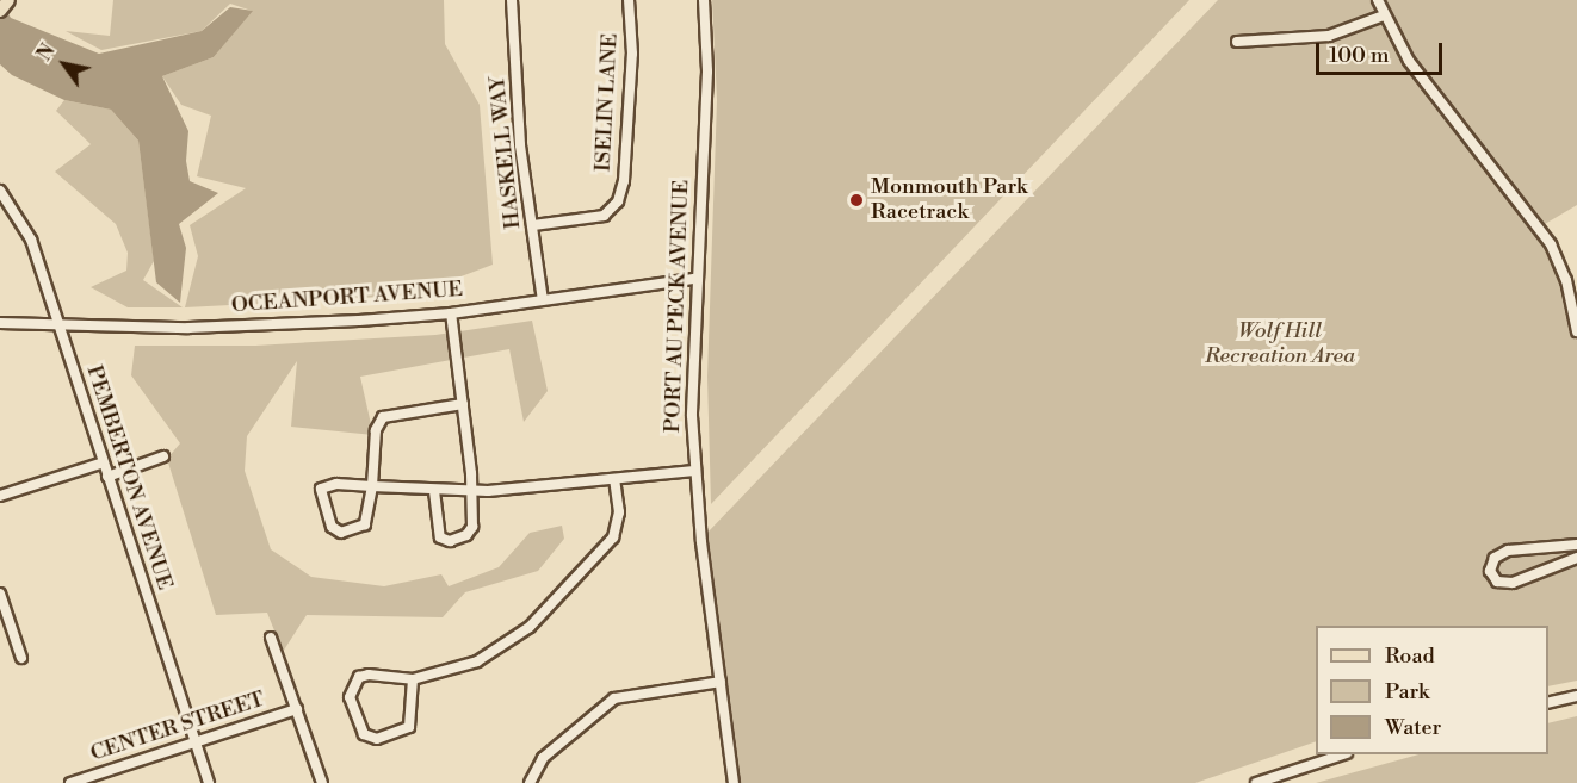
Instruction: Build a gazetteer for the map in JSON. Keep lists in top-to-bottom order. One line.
{"streets":{"street":["ISELIN LANE","HASKELL WAY","OCEANPORT AVENUE","PORT AU PECK AVENUE","PEMBERTON AVENUE","CENTER STREET"]},"crossings":[["ISELIN LANE","HASKELL WAY"],["HASKELL WAY","OCEANPORT AVENUE"],["OCEANPORT AVENUE","PORT AU PECK AVENUE"],["OCEANPORT AVENUE","PEMBERTON AVENUE"],["PEMBERTON AVENUE","CENTER STREET"]],"parks":["Wolf Hill Recreation Area"],"places":["Monmouth Park Racetrack"],"legend":["Road","Park","Water"],"scale_bar":"100 m","north":"top left"}
